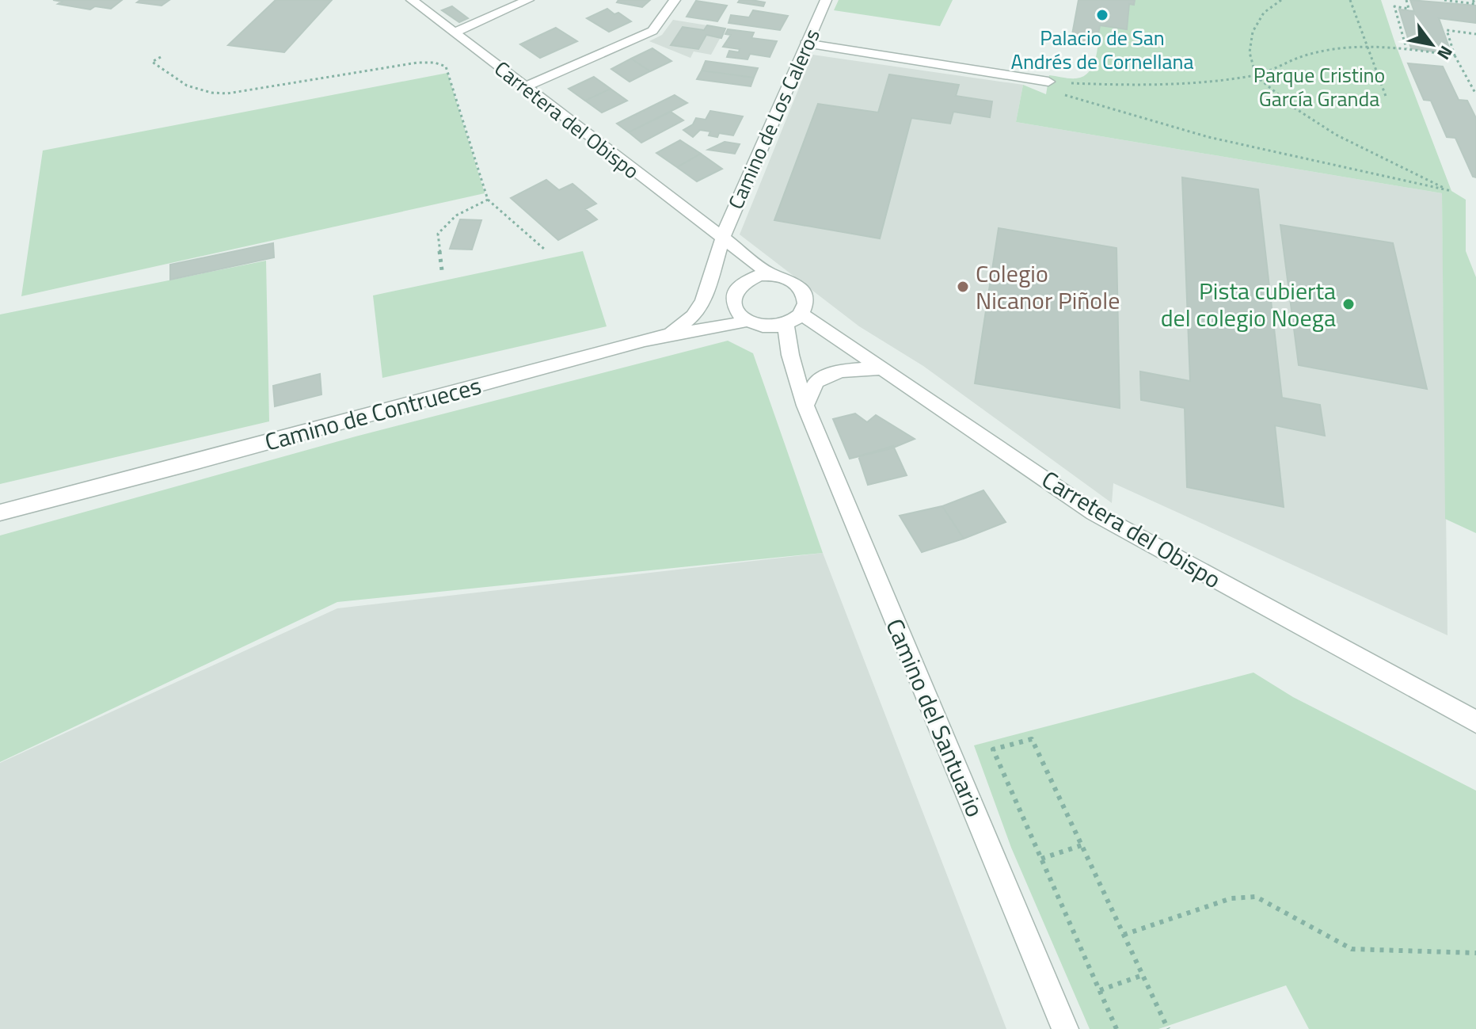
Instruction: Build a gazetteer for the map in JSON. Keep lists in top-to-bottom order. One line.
{"streets":{"street":["Camino de Los Caleros","Carretera del Obispo","Camino de Contrueces","Camino del Santuario"]},"crossings":[["Camino de Los Caleros","Carretera del Obispo"],["Carretera del Obispo","Camino de Contrueces"],["Carretera del Obispo","Camino del Santuario"],["Camino de Contrueces","Camino del Santuario"]],"parks":["Parque Cristino García Granda"],"places":["Palacio de San Andrés de Cornellana","Colegio Nicanor Piñole","Pista cubierta del colegio Noega"],"north":"bottom right"}
